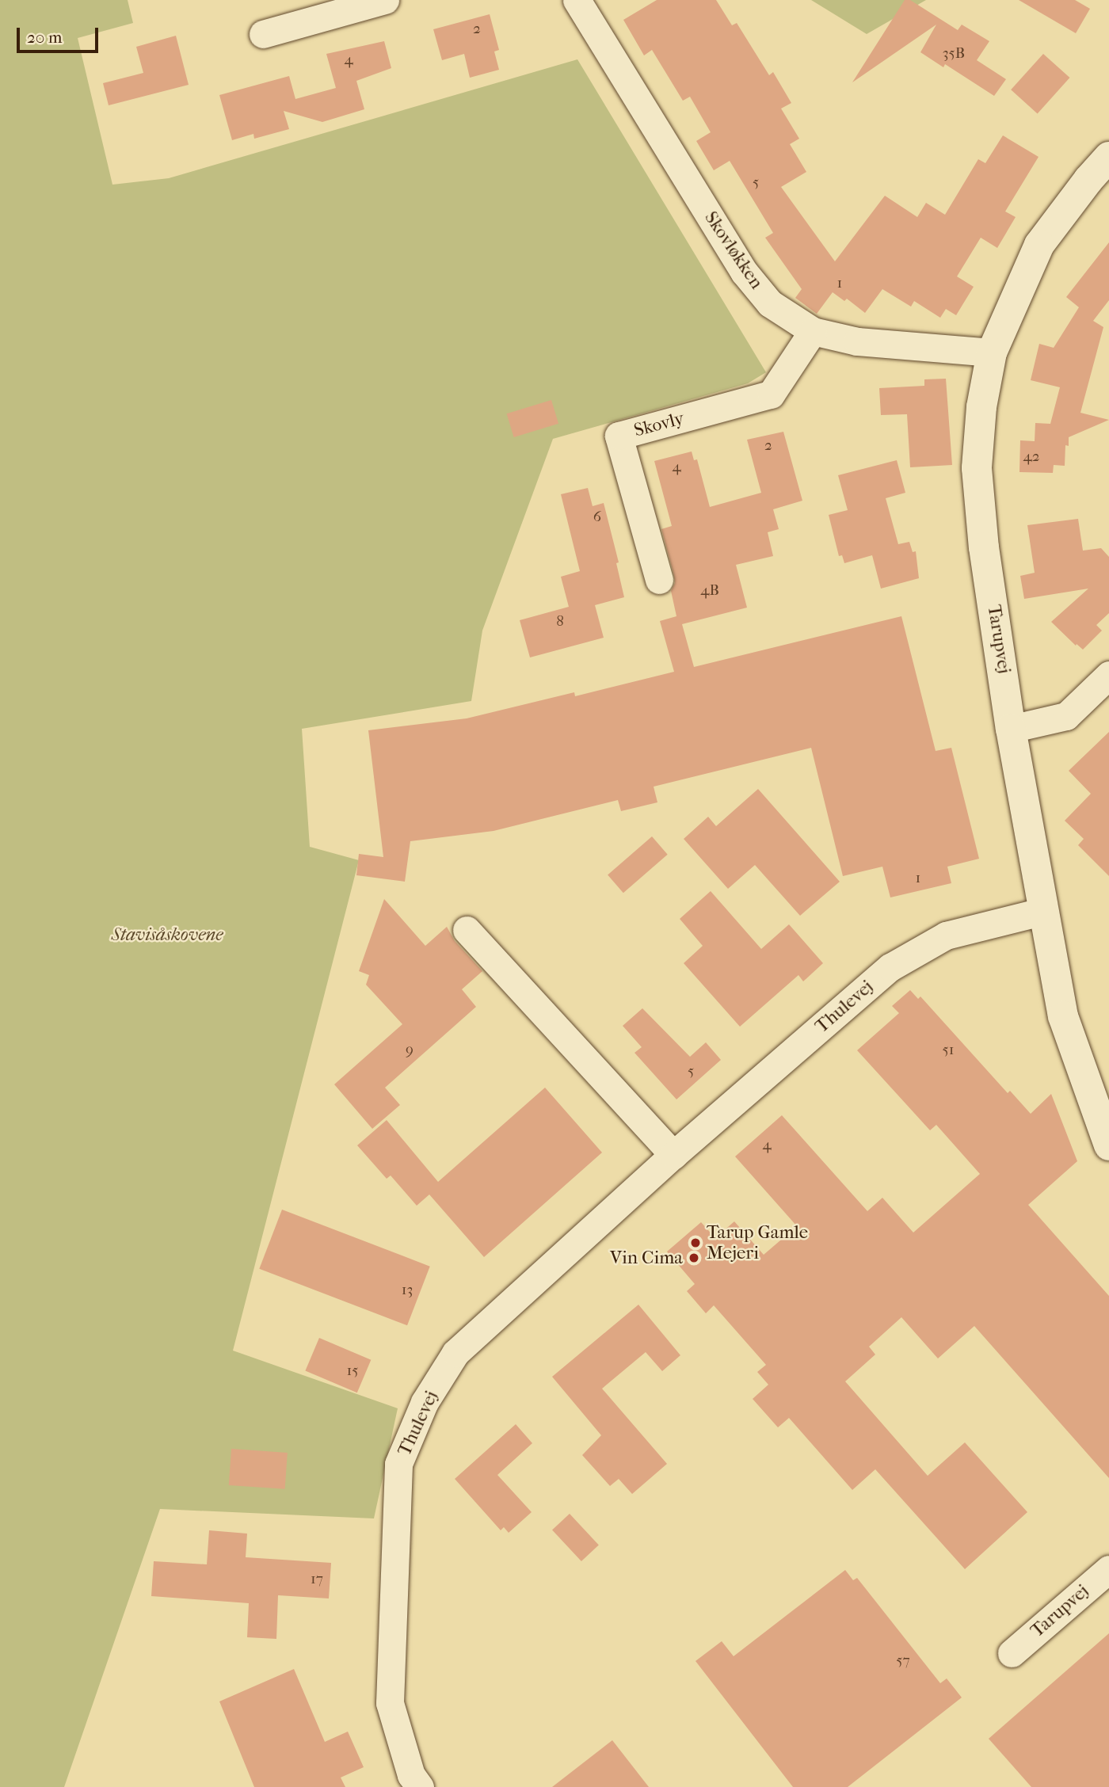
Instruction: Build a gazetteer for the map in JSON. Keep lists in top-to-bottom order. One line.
{"streets":{"street":["Skovløkken","Skovly","Tarupvej","Thulevej"]},"crossings":[["Skovløkken","Skovly"],["Skovløkken","Tarupvej"],["Tarupvej","Thulevej"]],"parks":["Stavisåskovene"],"places":["Tarup Gamle Mejeri","Vin Cima"],"house_numbers":["2","35B","4","5","1","2","42","4","6","4B","8","1","9","51","5","4","13","15","17","57"],"scale_bar":"20 m"}
